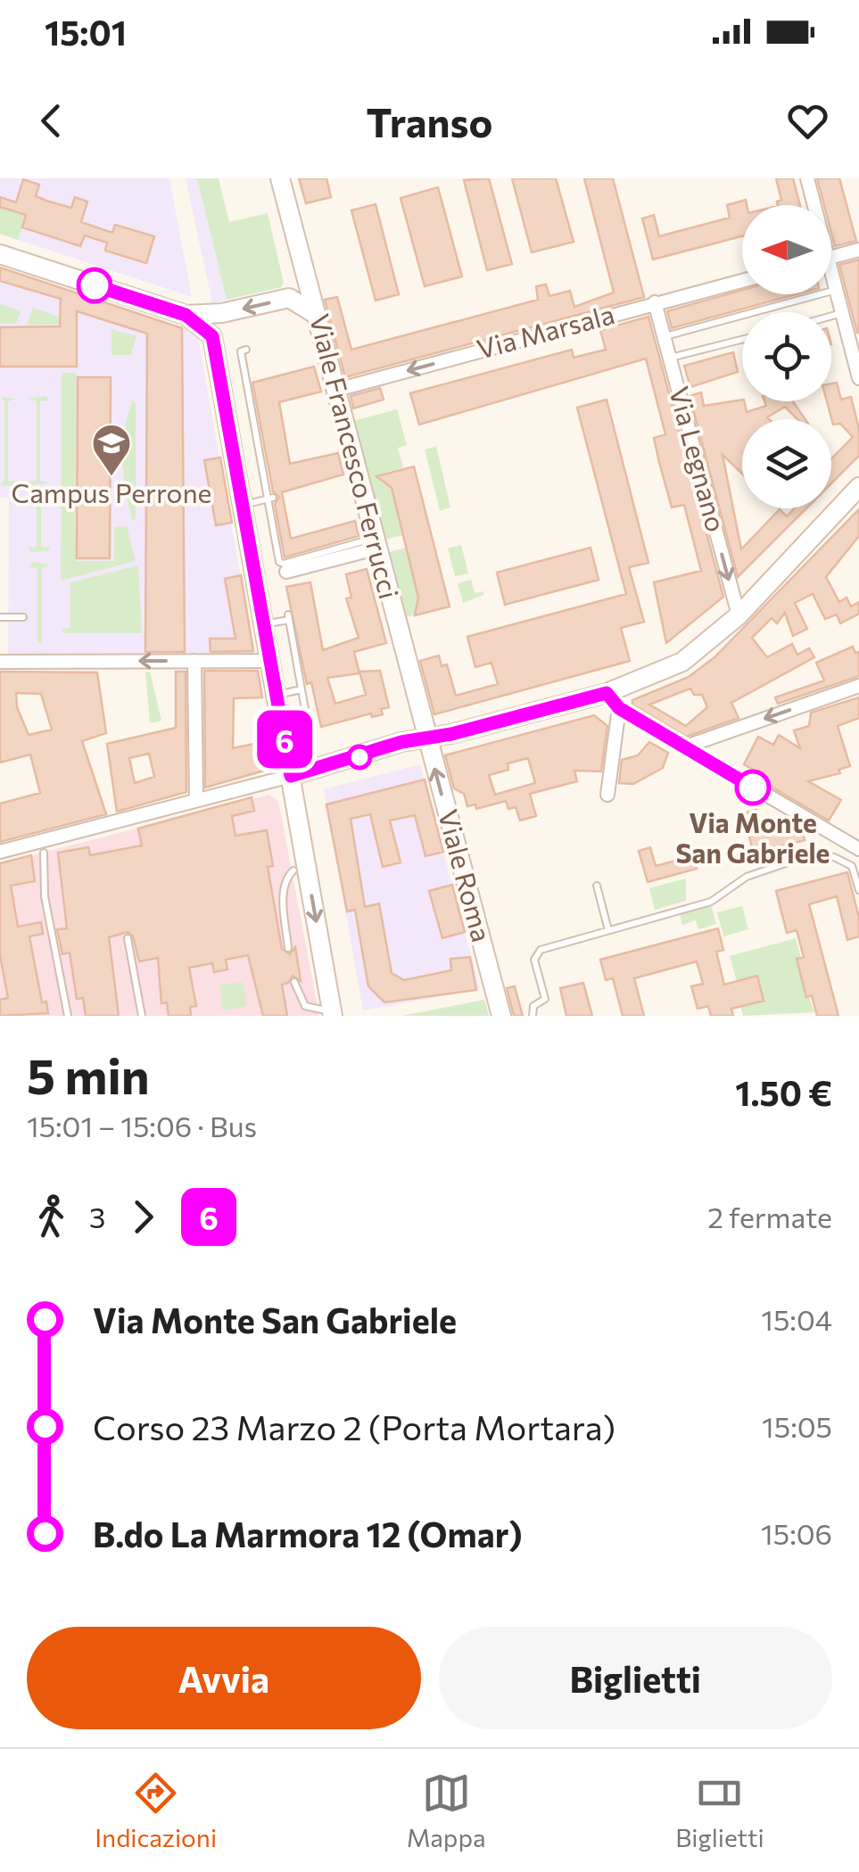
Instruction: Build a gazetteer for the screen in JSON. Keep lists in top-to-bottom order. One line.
{"streets":{"street":["Via Marsala","Viale Francesco Ferrucci","Via Legnano","Viale Roma"]},"crossings":[["Via Marsala","Viale Francesco Ferrucci"],["Via Marsala","Via Legnano"],["Viale Francesco Ferrucci","Viale Roma"]],"one_way":["Via Marsala","Via Legnano"],"places":{"school or university":["Campus Perrone"],"other":["Via Monte San Gabriele"]},"lines":["bus line 6"],"north":"left","page":{"status":"15:01","header":"Transo","on_map":"6","heading":["5 min","15:01 – 15:06 · Bus","1.50 €"],"legs":["3","6","2 fermate"],"list":[{"name":"Via Monte San Gabriele","value":"15:04"},{"name":"Corso 23 Marzo 2 (Porta Mortara)","value":"15:05"},{"name":"B.do La Marmora 12 (Omar)","value":"15:06"}],"buttons":["Avvia","Biglietti"],"tabs":["Indicazioni","Mappa","Biglietti"]}}
